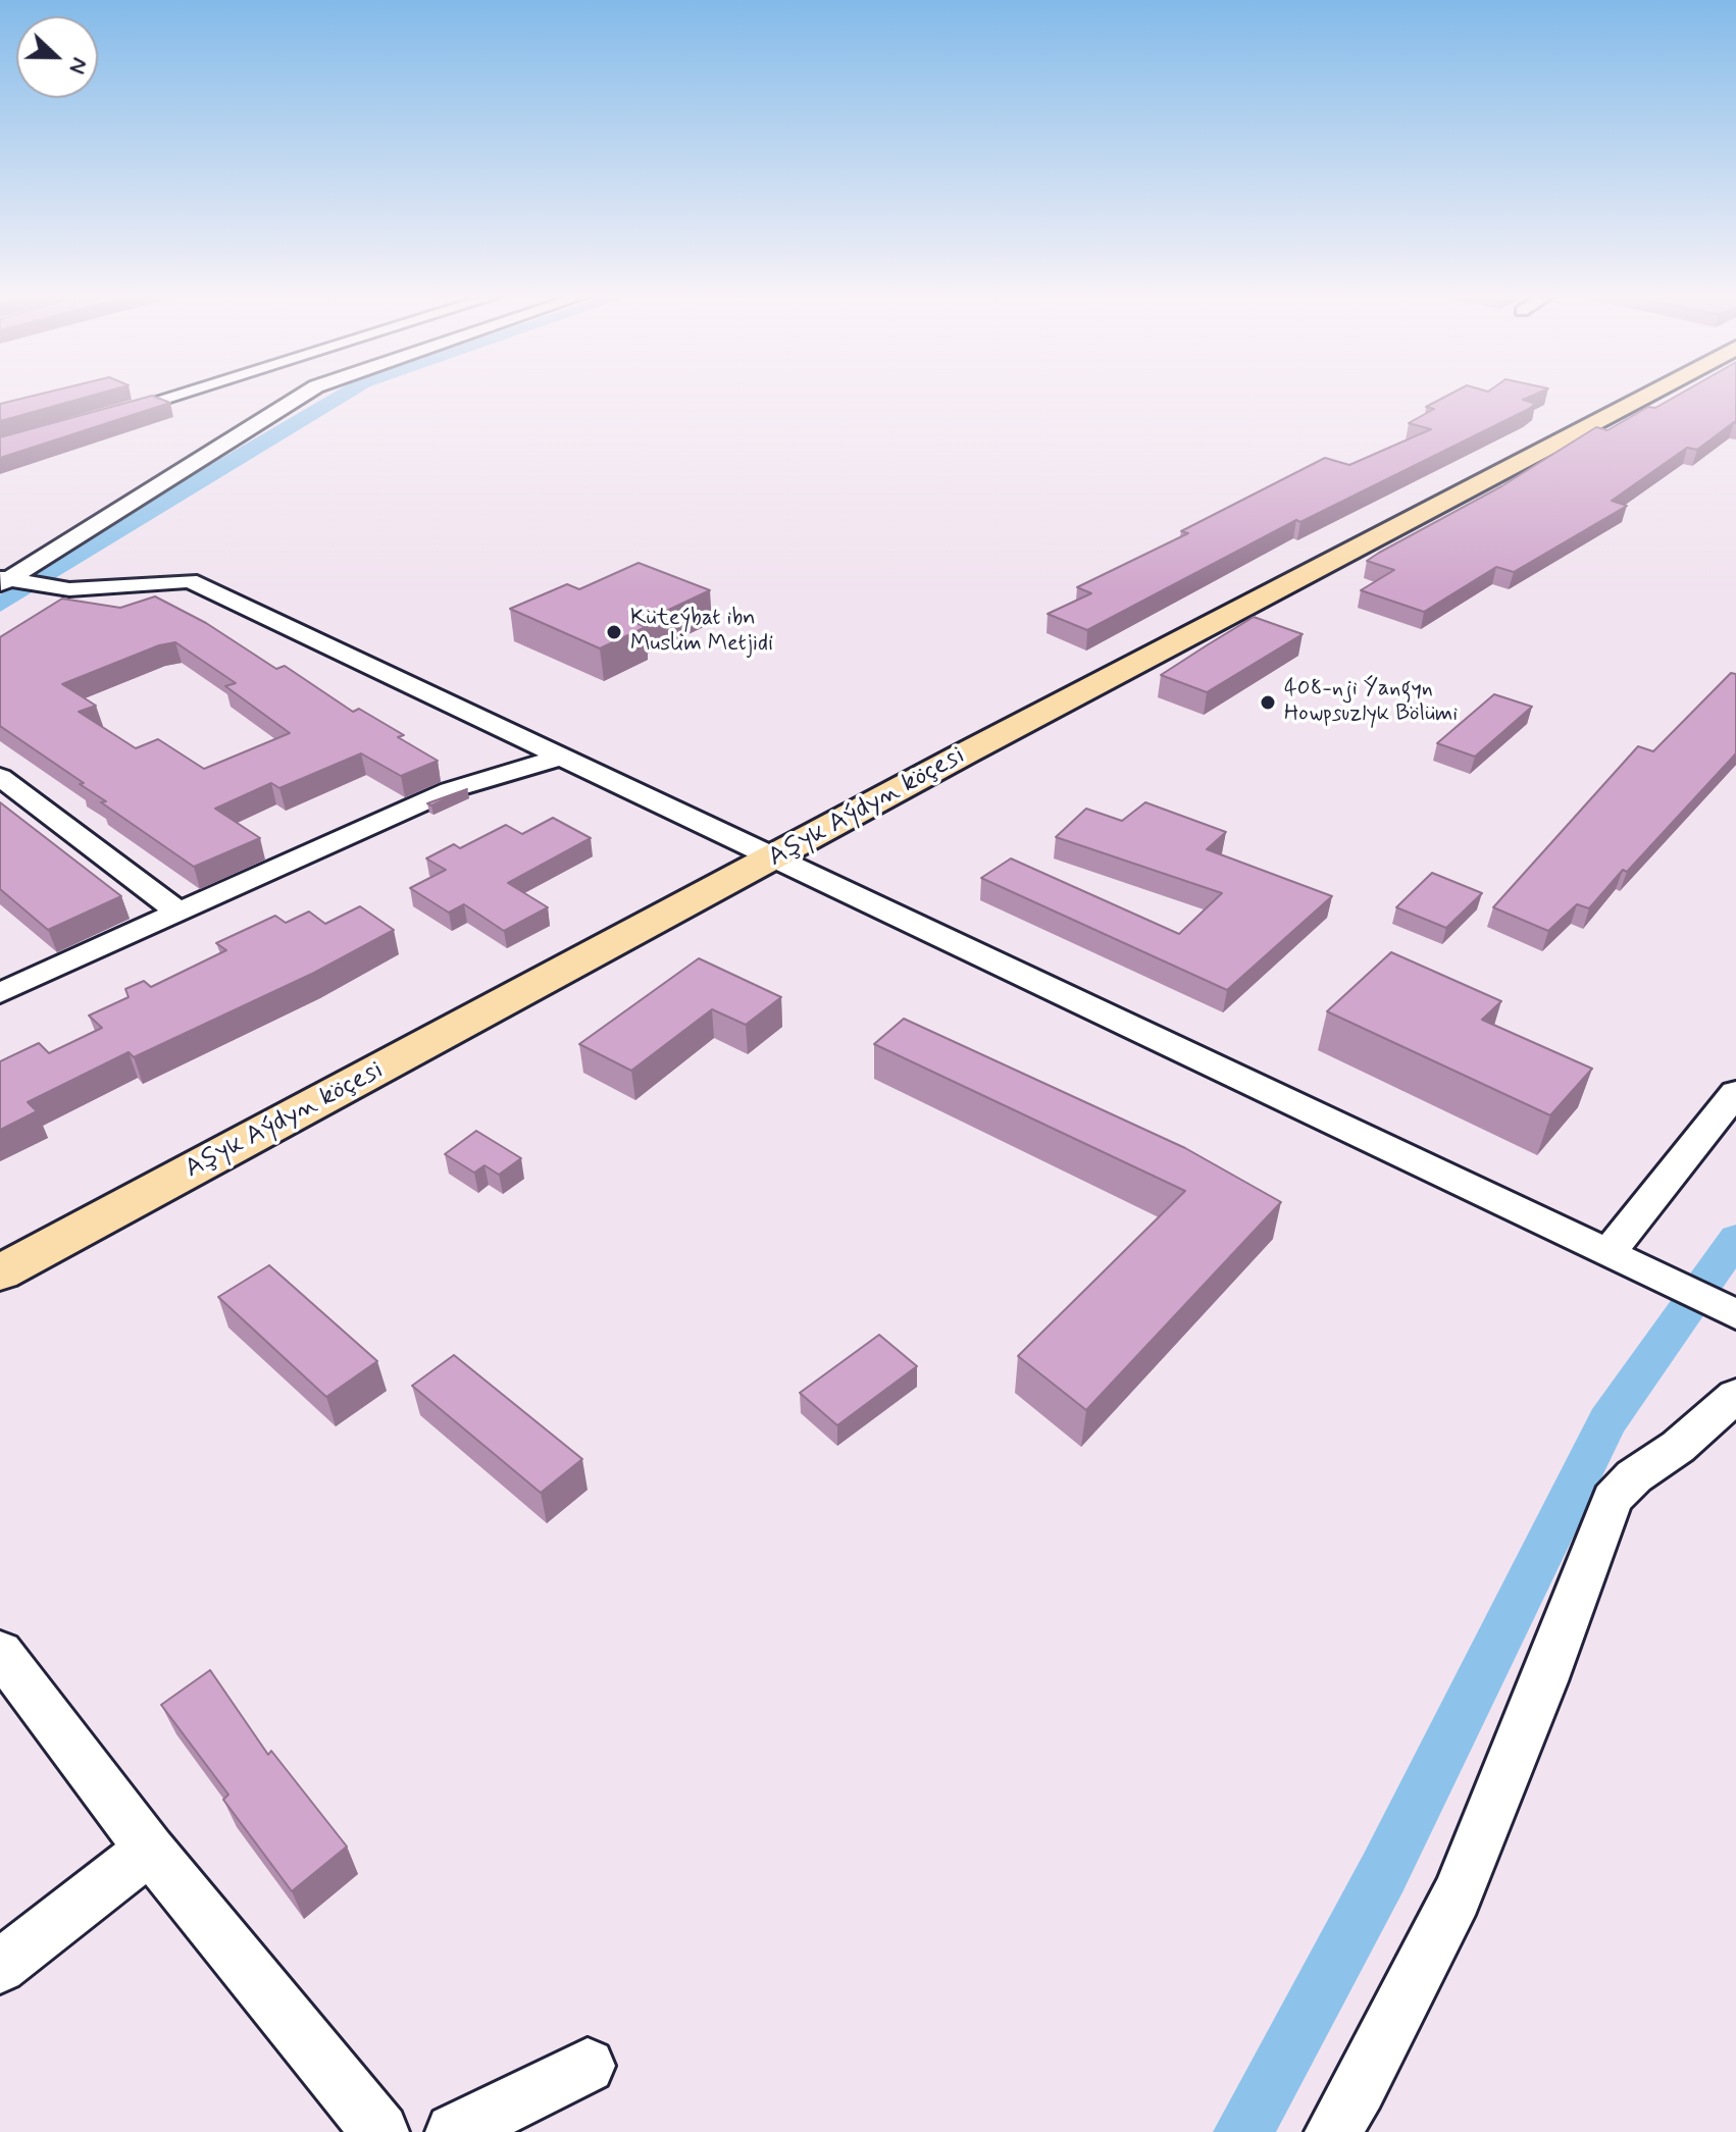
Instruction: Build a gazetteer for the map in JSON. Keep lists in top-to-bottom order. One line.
{"streets":{"main road":["Aşyk Aýdyn köçesi"]},"places":["Küteýbat ibn Muslim Metjidi","408-nji Ýangyn Howpsuzlyk Bölümi"],"north":"right"}
